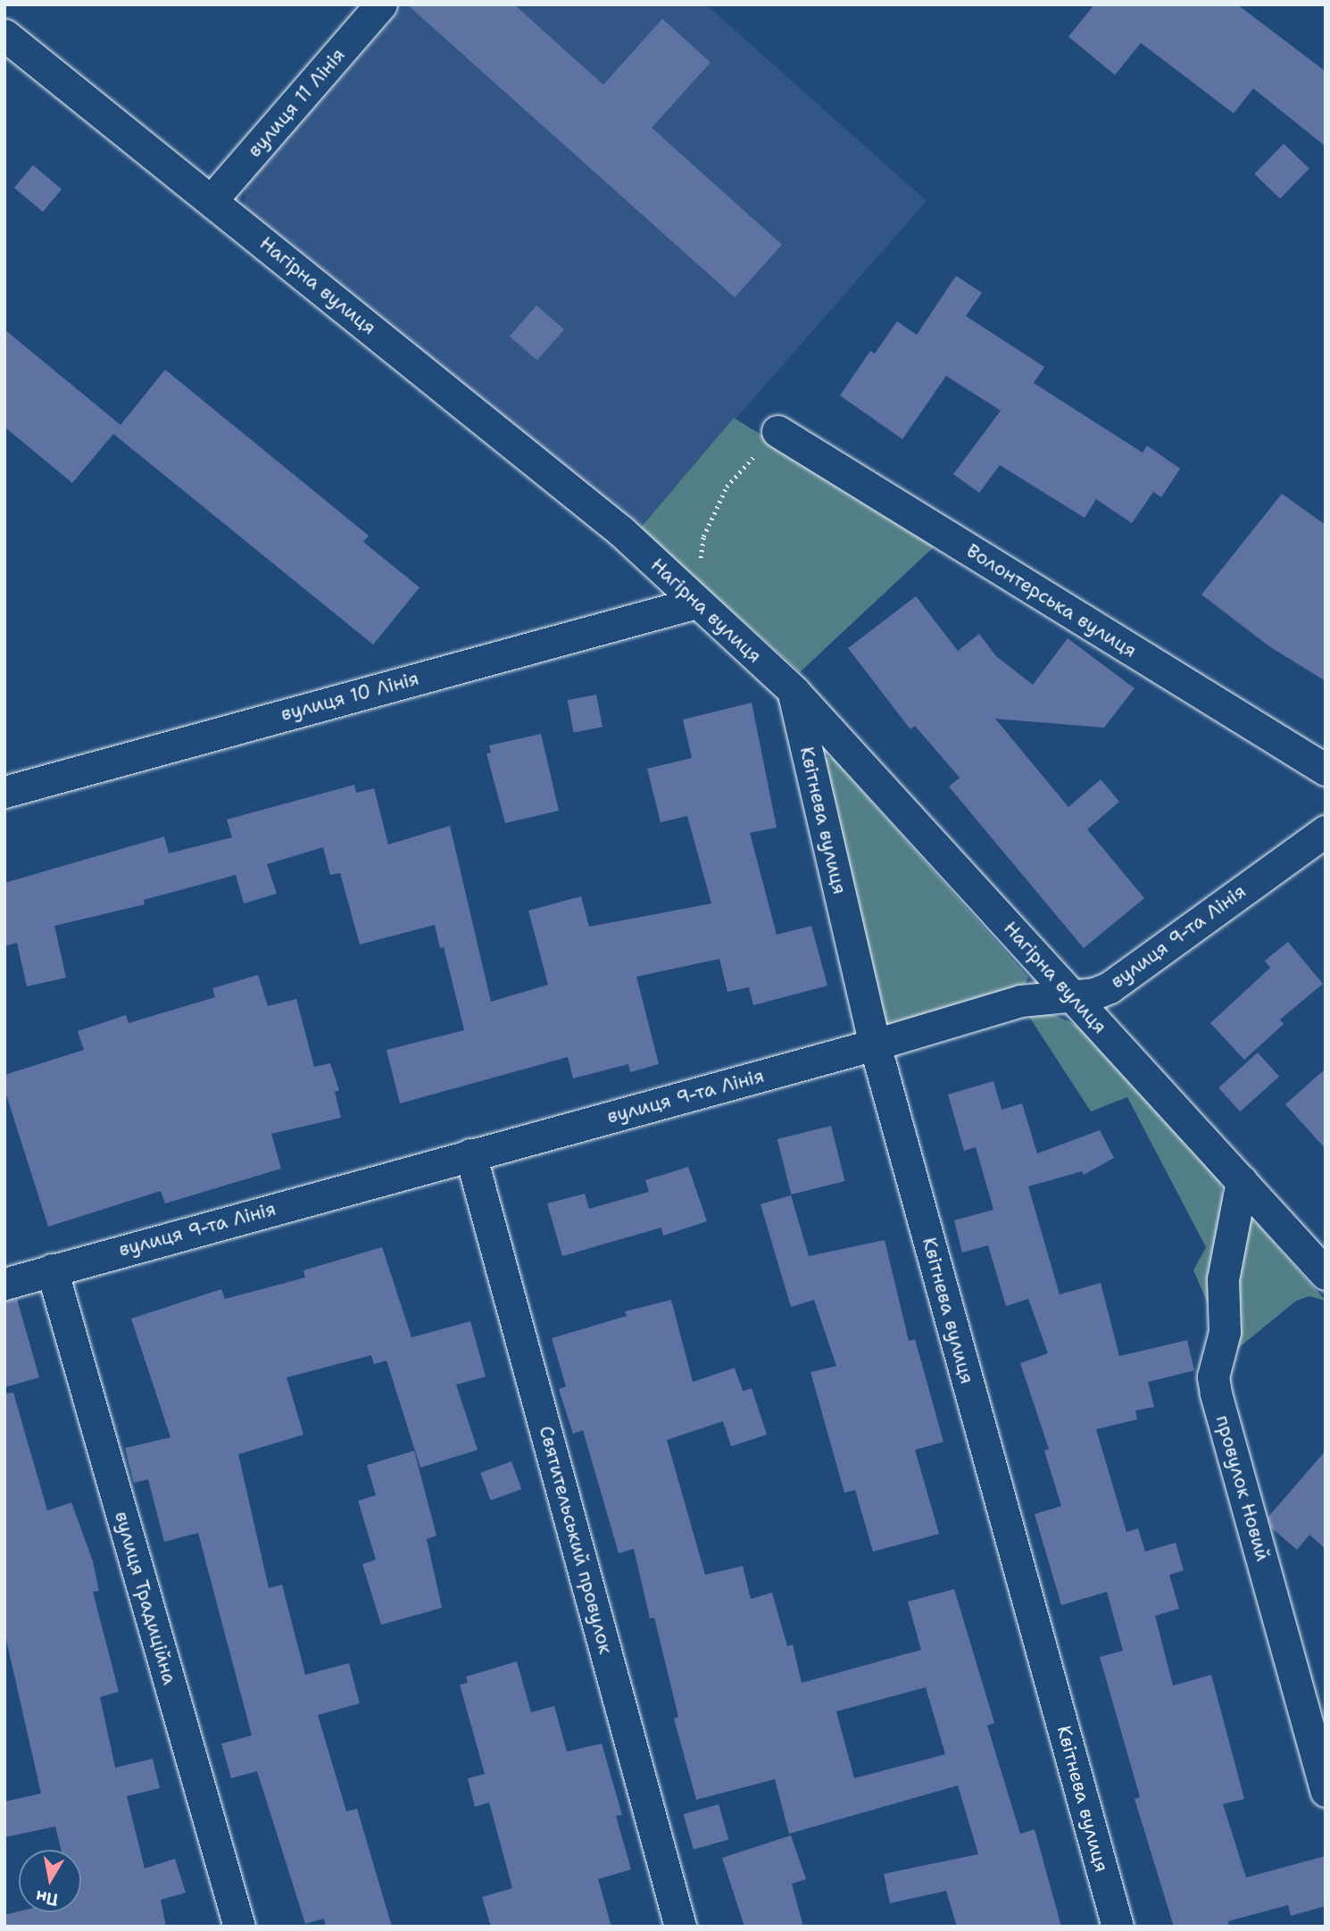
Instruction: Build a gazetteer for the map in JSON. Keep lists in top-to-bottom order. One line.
{"streets":{"street":["вулиця 11 Лінія","Нагірна вулиця","Волонтерська вулиця","вулиця 10 Лінія","Квітнева вулиця","вулиця 9-та Лінія","провулок Новий","Святительський провулок","вулиця Традиційна"]},"crossings":[["вулиця 11 Лінія","Нагірна вулиця"],["Нагірна вулиця","вулиця 10 Лінія"],["Нагірна вулиця","Квітнева вулиця"],["Нагірна вулиця","вулиця 9-та Лінія"],["Нагірна вулиця","провулок Новий"],["Квітнева вулиця","вулиця 9-та Лінія"],["вулиця 9-та Лінія","Святительський провулок"],["вулиця 9-та Лінія","вулиця Традиційна"]],"north":"bottom"}
